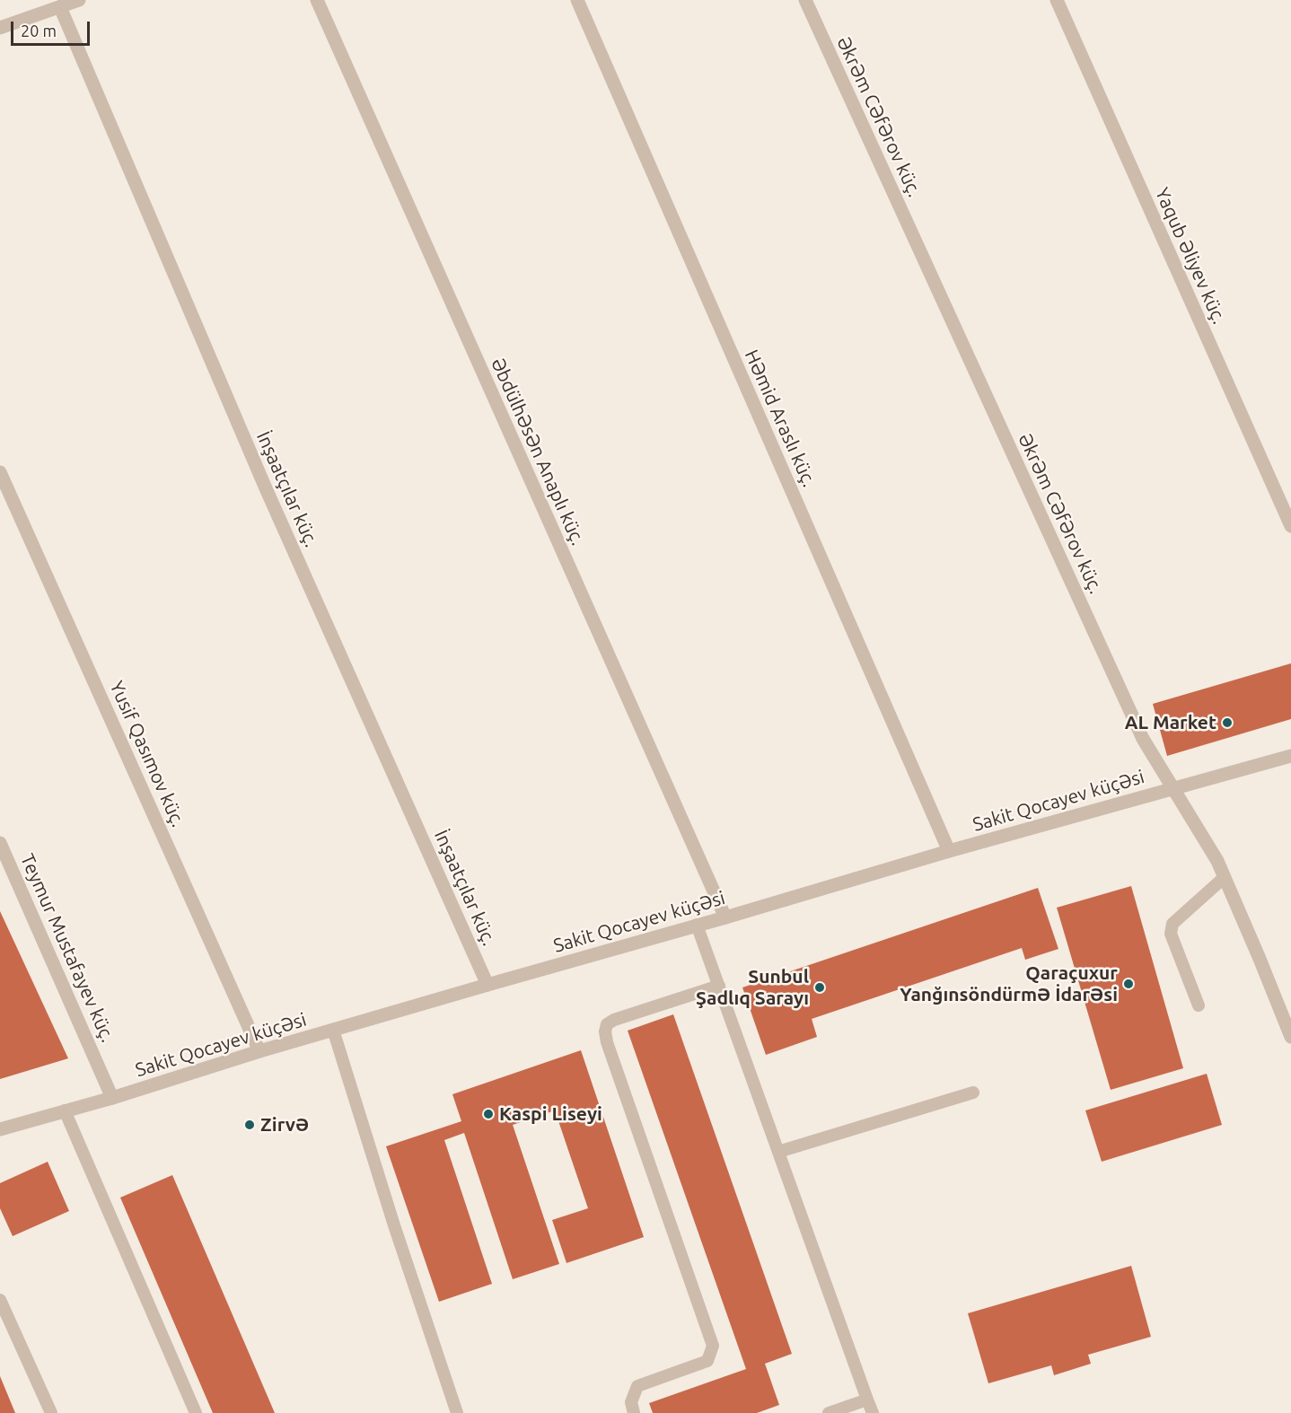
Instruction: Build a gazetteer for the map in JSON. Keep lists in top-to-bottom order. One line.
{"streets":{"street":["Əkrəm Cəfərov küç.","Yaqub Əliyev küç.","Həmid Araslı küç.","Əbdülhəsən Anaplı küç.","İnşaatçılar küç.","Yusif Qasımov küç.","Sakit Qocayev küçəsi","Teymur Mustafayev küç."]},"crossings":[["Əkrəm Cəfərov küç.","Sakit Qocayev küçəsi"],["Həmid Araslı küç.","Sakit Qocayev küçəsi"],["Əbdülhəsən Anaplı küç.","Sakit Qocayev küçəsi"],["İnşaatçılar küç.","Sakit Qocayev küçəsi"],["Yusif Qasımov küç.","Sakit Qocayev küçəsi"],["Sakit Qocayev küçəsi","Teymur Mustafayev küç."]],"places":["AL Market","Qaraçuxur Yanğınsöndürmə İdarəsi","Sunbul Şadlıq Sarayı","Kaspi Liseyi","Zirvə"],"scale_bar":"20 m"}
